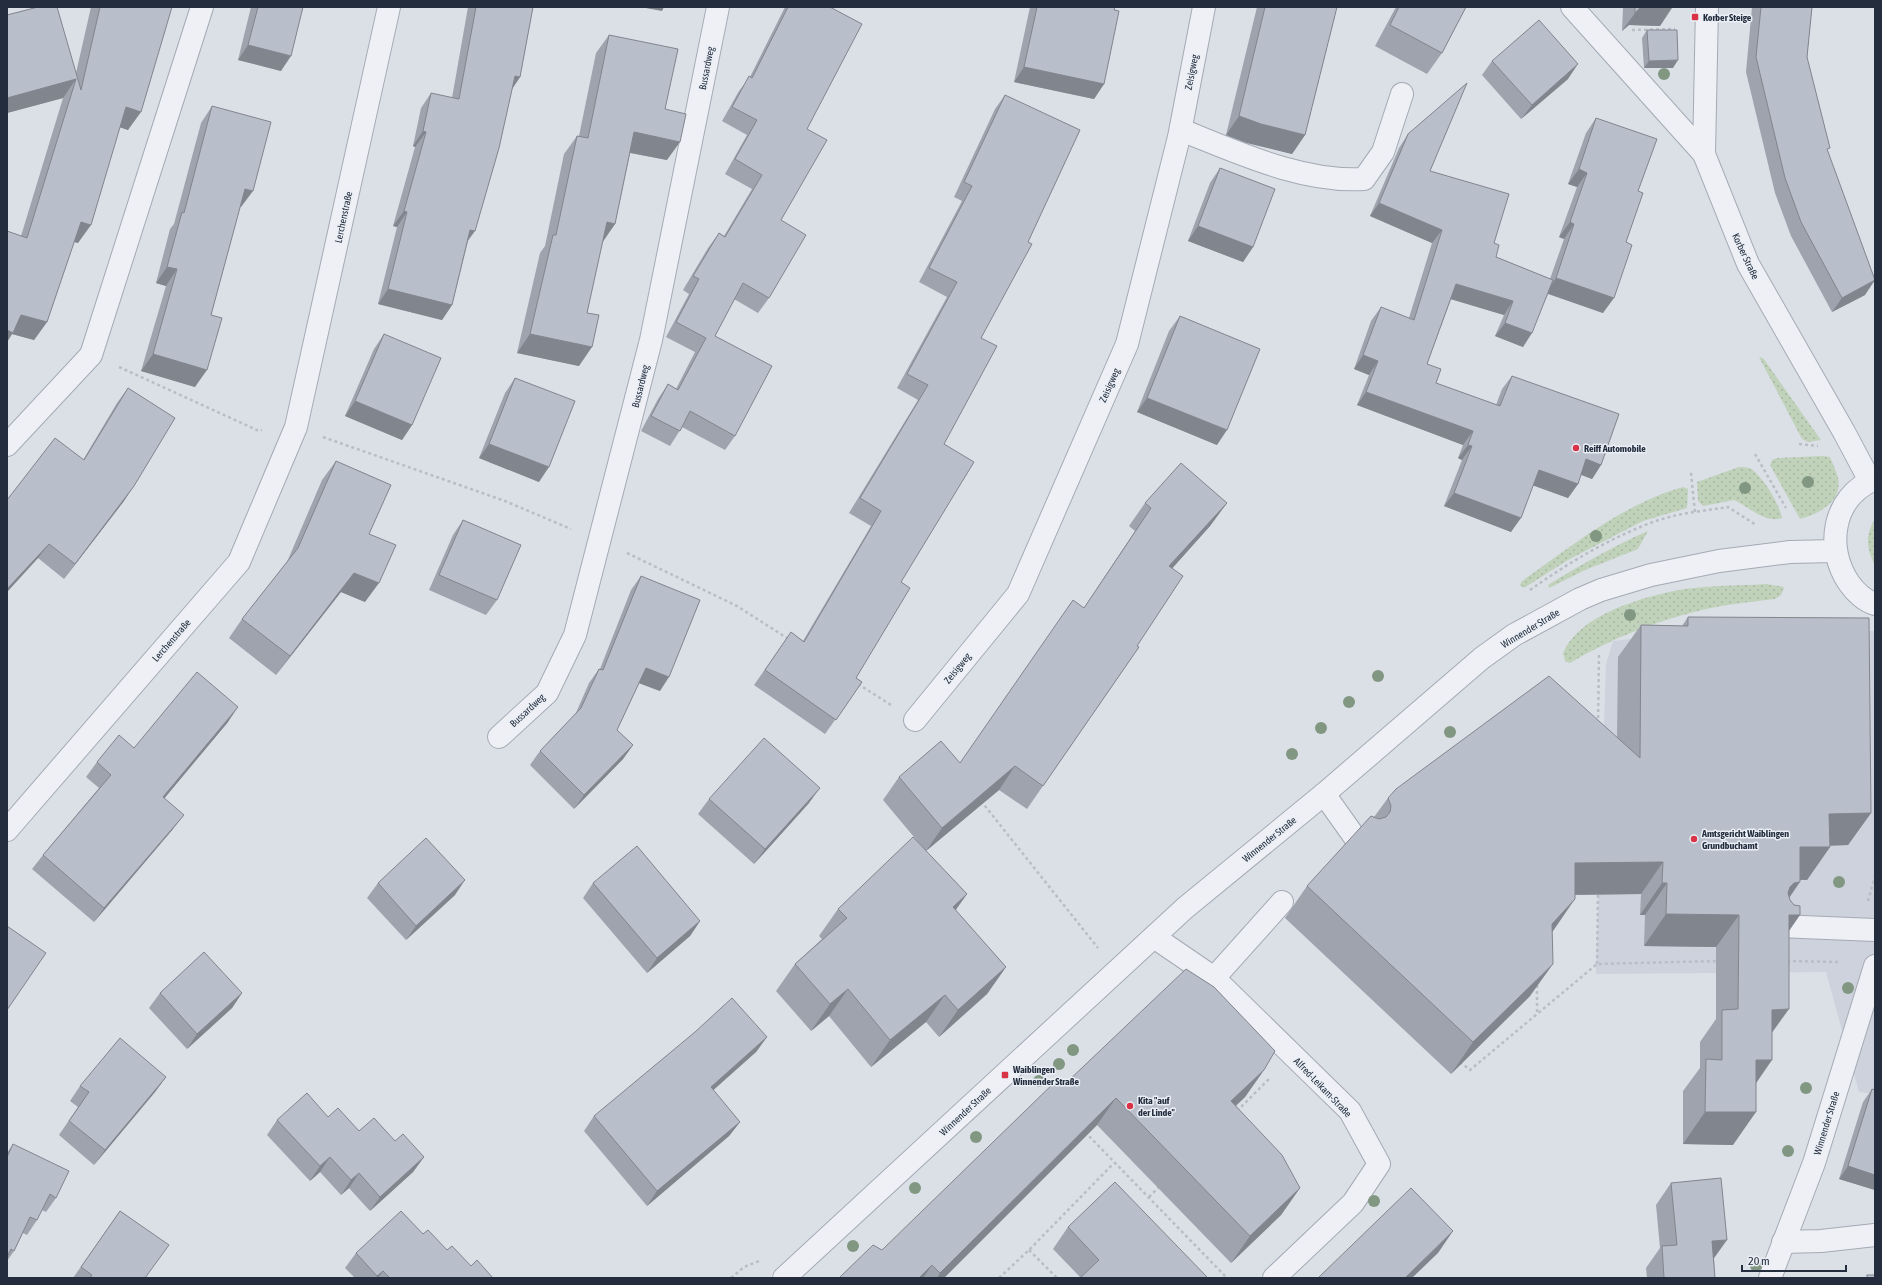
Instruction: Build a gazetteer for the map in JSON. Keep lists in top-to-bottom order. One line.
{"streets":{"street":["Bussardweg","Zeisigweg","Lerchenstraße","Korber Straße","Winnender Straße","Alfred-Leikam-Straße"]},"crossings":[["Winnender Straße","Alfred-Leikam-Straße"]],"places":{"transit":["Korber Steige","Waiblingen Winnender Straße"],"other":["Reiff Automobile","Amtsgericht Waiblingen Grundbuchamt","Kita \"auf der Linde\""]},"scale_bar":"20 m"}
